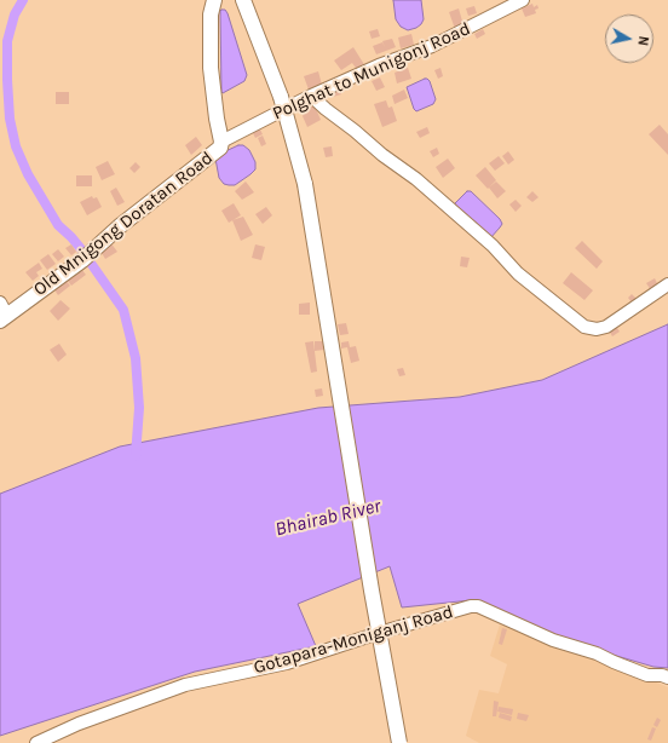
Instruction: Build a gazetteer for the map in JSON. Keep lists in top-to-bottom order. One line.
{"streets":{"main road":["Old Mnigong Doratan Road"],"street":["Polghat to Munigonj Road","Gotapara-Moniganj Road"]},"crossings":[["Polghat to Munigonj Road","Old Mnigong Doratan Road"]],"water":["Bhairab River"],"north":"right"}
